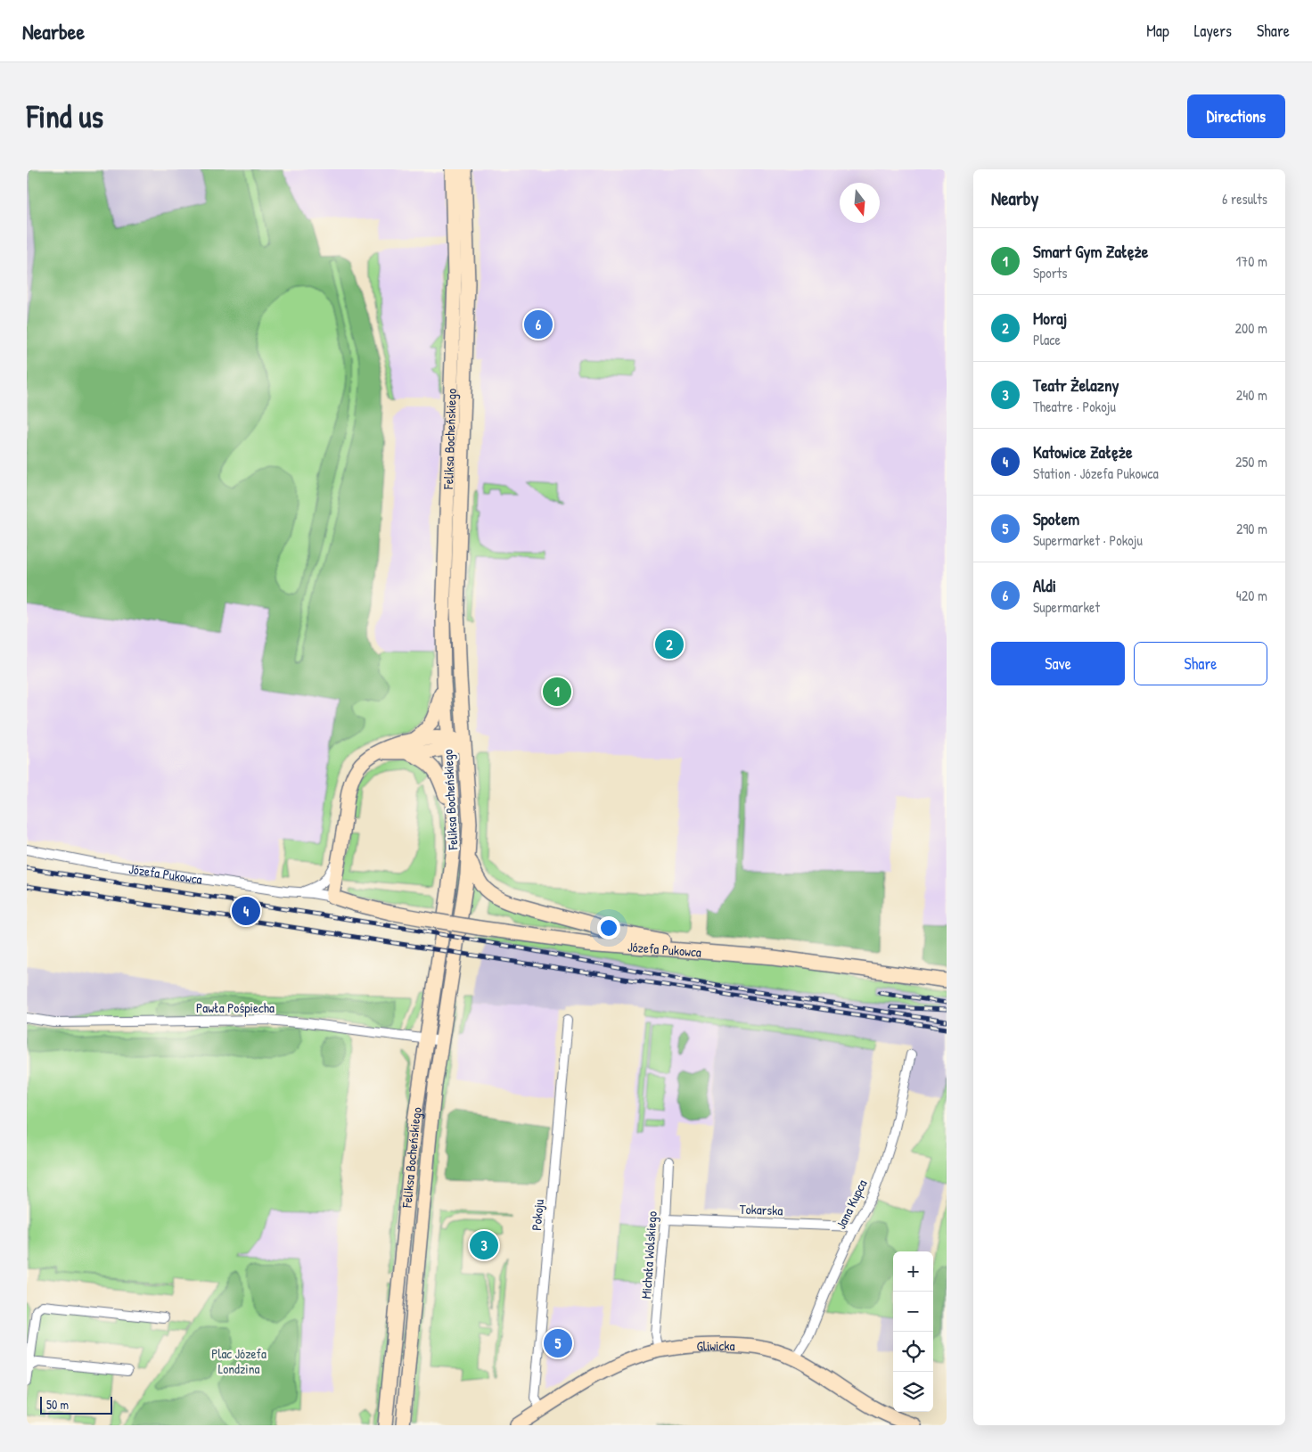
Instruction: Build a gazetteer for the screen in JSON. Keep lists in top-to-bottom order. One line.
{"streets":{"main road":["Feliksa Bocheńskiego","Józefa Pukowca","Gliwicka"],"street":["Pawła Pośpiecha","Jana Kupca","Tokarska","Pokoju","Michała Wolskiego"]},"crossings":[["Feliksa Bocheńskiego","Pawła Pośpiecha"],["Jana Kupca","Tokarska"],["Jana Kupca","Gliwicka"],["Tokarska","Michała Wolskiego"],["Pokoju","Gliwicka"],["Michała Wolskiego","Gliwicka"]],"parks":["Plac Józefa Londzina"],"scale_bar":"50 m","north":"bottom","page":{"header":"Nearbee","nav":["Map","Layers","Share"],"buttons":["Directions",["Save","Share"]],"title":"Find us","heading":["Nearby","6 results"],"list":[{"mark":"1","name":"Smart Gym Załęże","note":"Sports","value":"170 m"},{"mark":"2","name":"Moraj","note":"Place","value":"200 m"},{"mark":"3","name":"Teatr Żelazny","note":"Theatre · Pokoju","value":"240 m"},{"mark":"4","name":"Katowice Załęże","note":"Station · Józefa Pukowca","value":"250 m"},{"mark":"5","name":"Społem","note":"Supermarket · Pokoju","value":"290 m"},{"mark":"6","name":"Aldi","note":"Supermarket","value":"420 m"}],"pins":["6","2","1","4","3","5"],"map_buttons":["+","−"],"scale":"50 m"}}
